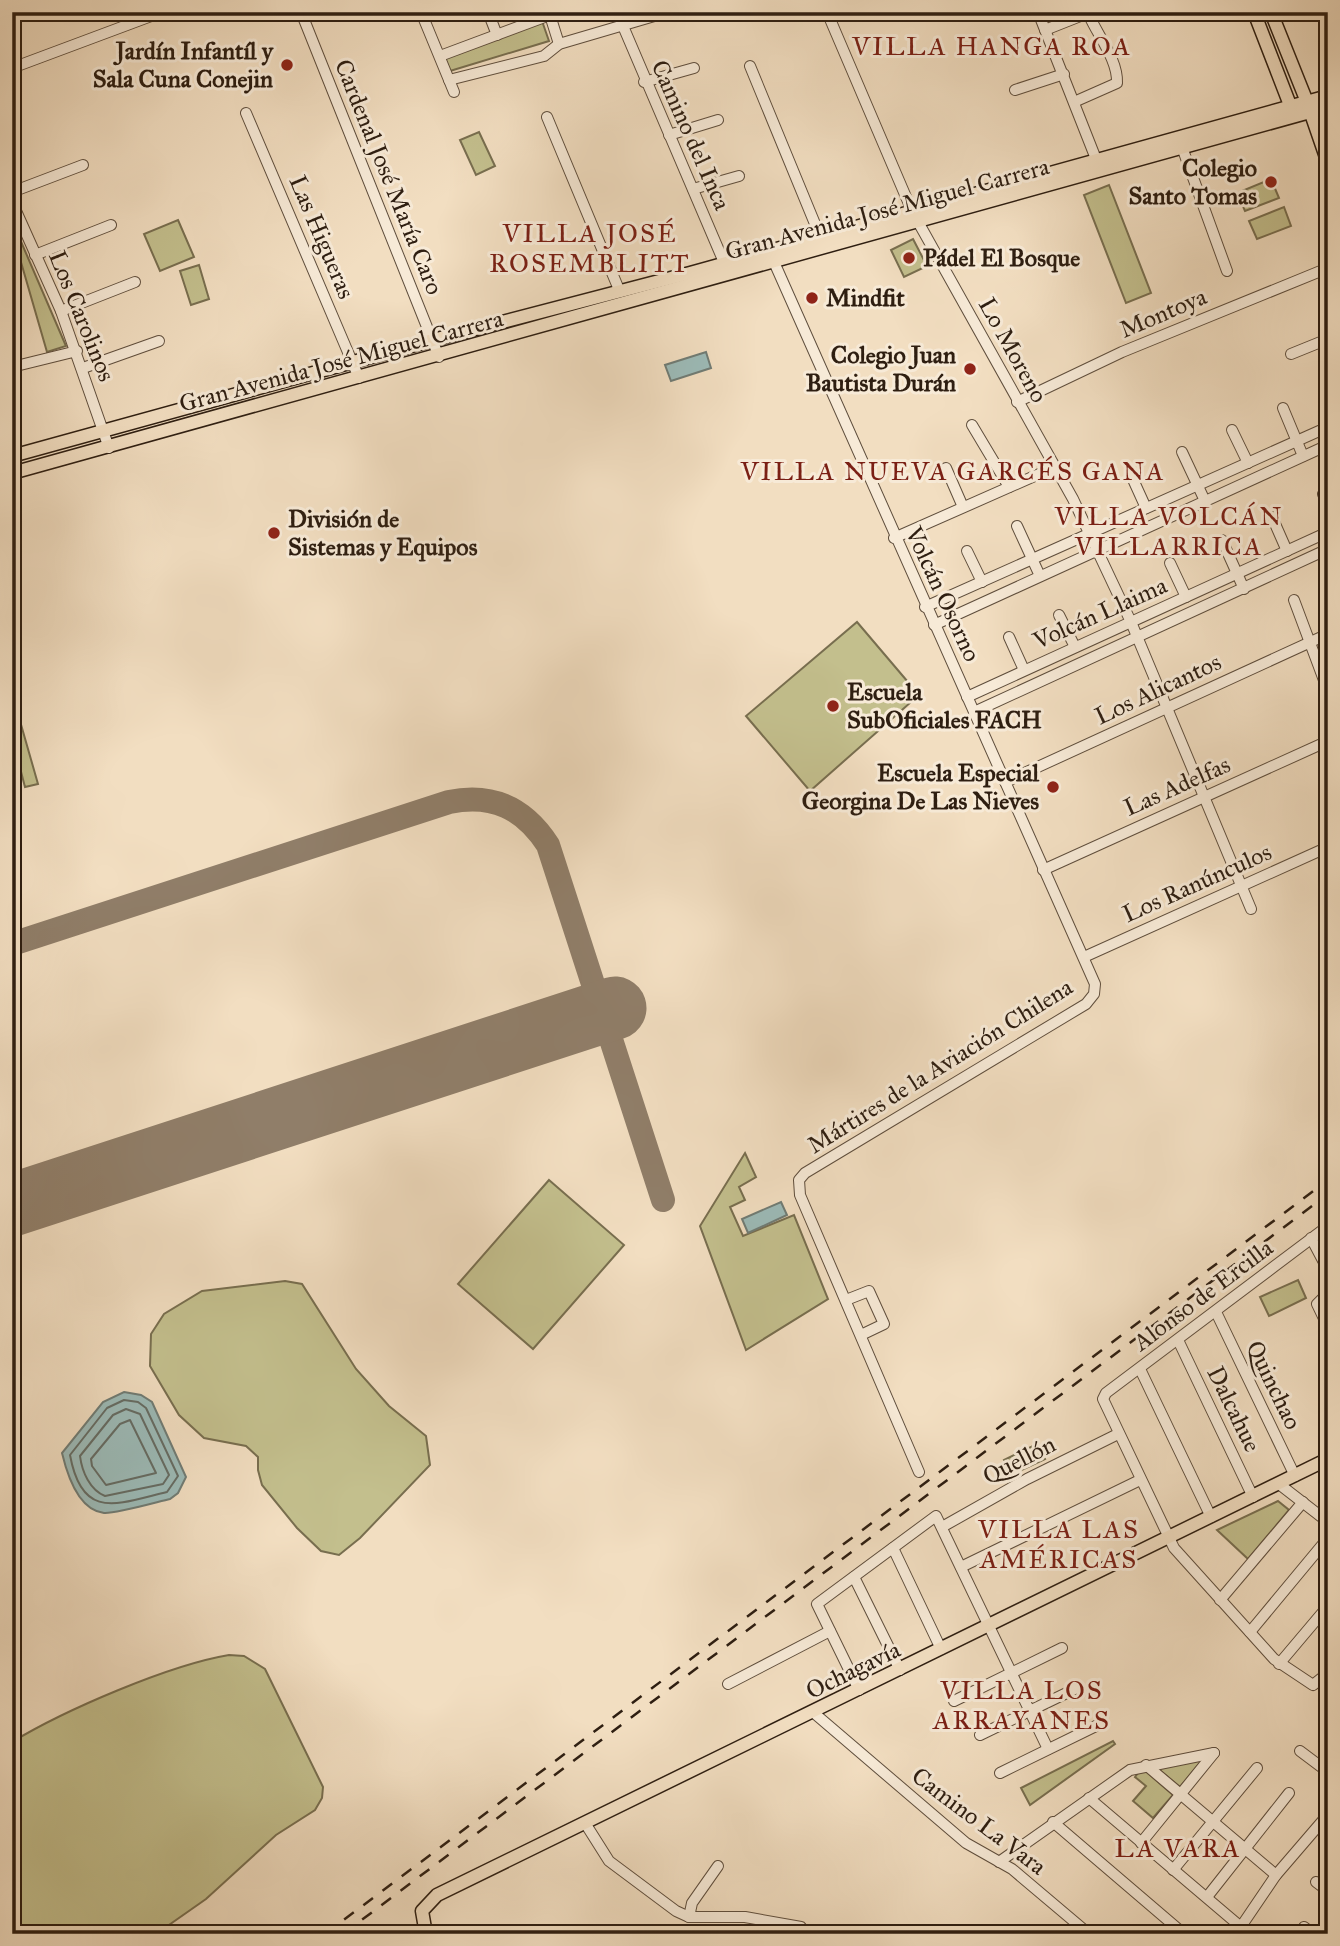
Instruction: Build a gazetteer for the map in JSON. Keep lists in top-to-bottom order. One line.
{"streets":{"main road":["Gran Avenida José Miguel Carrera","Ochagavía"],"street":["Camino del Inca","Cardenal José María Caro","Las Higueras","Montoya","Los Carolinos","Lo Moreno","Volcán Osorno","Volcán Llaima","Los Alicantos","Las Adelfas","Los Ranúnculos","Mártires de la Aviación Chilena","Alonso de Ercilla","Quinchao","Dalcahue","Quellón","Camino La Vara"]},"crossings":[["Camino del Inca","Gran Avenida José Miguel Carrera"],["Cardenal José María Caro","Gran Avenida José Miguel Carrera"],["Gran Avenida José Miguel Carrera","Las Higueras"],["Gran Avenida José Miguel Carrera","Los Carolinos"],["Gran Avenida José Miguel Carrera","Lo Moreno"],["Gran Avenida José Miguel Carrera","Volcán Osorno"],["Montoya","Lo Moreno"],["Lo Moreno","Volcán Llaima"],["Lo Moreno","Los Alicantos"],["Lo Moreno","Las Adelfas"],["Lo Moreno","Los Ranúnculos"],["Volcán Osorno","Volcán Llaima"],["Volcán Osorno","Los Alicantos"],["Volcán Osorno","Las Adelfas"],["Volcán Osorno","Los Ranúnculos"],["Volcán Osorno","Mártires de la Aviación Chilena"],["Alonso de Ercilla","Quinchao"],["Alonso de Ercilla","Dalcahue"],["Alonso de Ercilla","Quellón"],["Quinchao","Ochagavía"],["Dalcahue","Ochagavía"],["Ochagavía","Camino La Vara"]],"districts":["VILLA HANGA ROA","VILLA JOSÉ ROSEMBLITT","VILLA NUEVA GARCÉS GANA","VILLA VOLCÁN VILLARRICA","VILLA LAS AMÉRICAS","VILLA LOS ARRAYANES","LA VARA"],"places":["Jardín Infantíl y Sala Cuna Conejin","Colegio Santo Tomas","Pádel El Bosque","Mindfit","Colegio Juan Bautista Durán","División de Sistemas y Equipos","Escuela SubOficiales FACH","Escuela Especial Georgina De Las Nieves"]}
